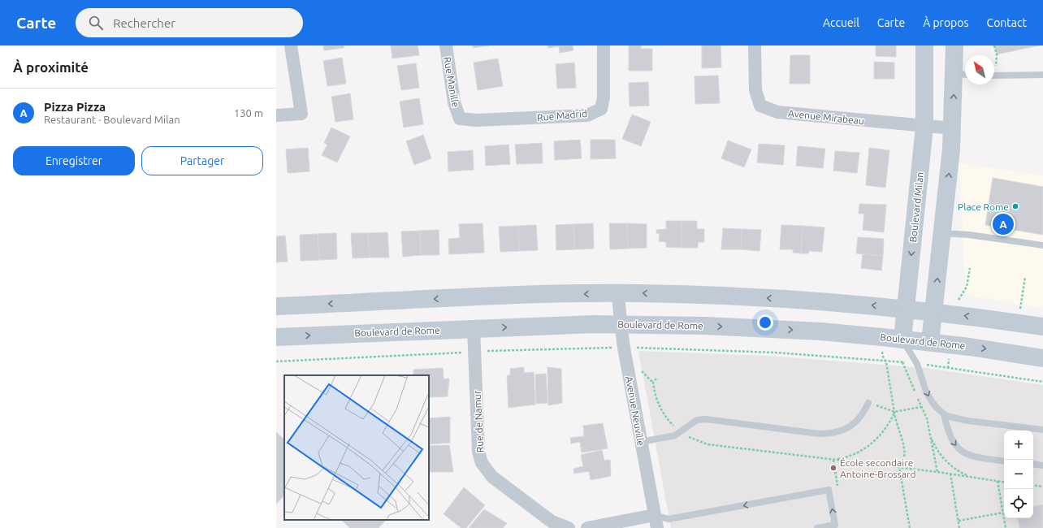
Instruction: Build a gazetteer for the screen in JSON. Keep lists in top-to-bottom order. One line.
{"streets":{"main road":["Boulevard Milan","Boulevard de Rome"],"street":["Rue Manille","Rue Madrid","Avenue Mirabeau","Avenue Neuville","Rue de Namur"]},"crossings":[["Rue Manille","Rue Madrid"],["Avenue Mirabeau","Boulevard Milan"],["Boulevard Milan","Boulevard de Rome"],["Boulevard de Rome","Avenue Neuville"],["Boulevard de Rome","Rue de Namur"]],"places":["Place Rome","École secondaire Antoine-Brossard"],"north":"top left","page":{"header":"Carte","search":"Rechercher","nav":["Accueil","Carte","À propos","Contact"],"heading":"À proximité","list":[{"mark":"A","name":"Pizza Pizza","note":"Restaurant · Boulevard Milan","value":"130 m"}],"buttons":["Enregistrer","Partager"],"pins":"A","map_buttons":["+","−"]}}
